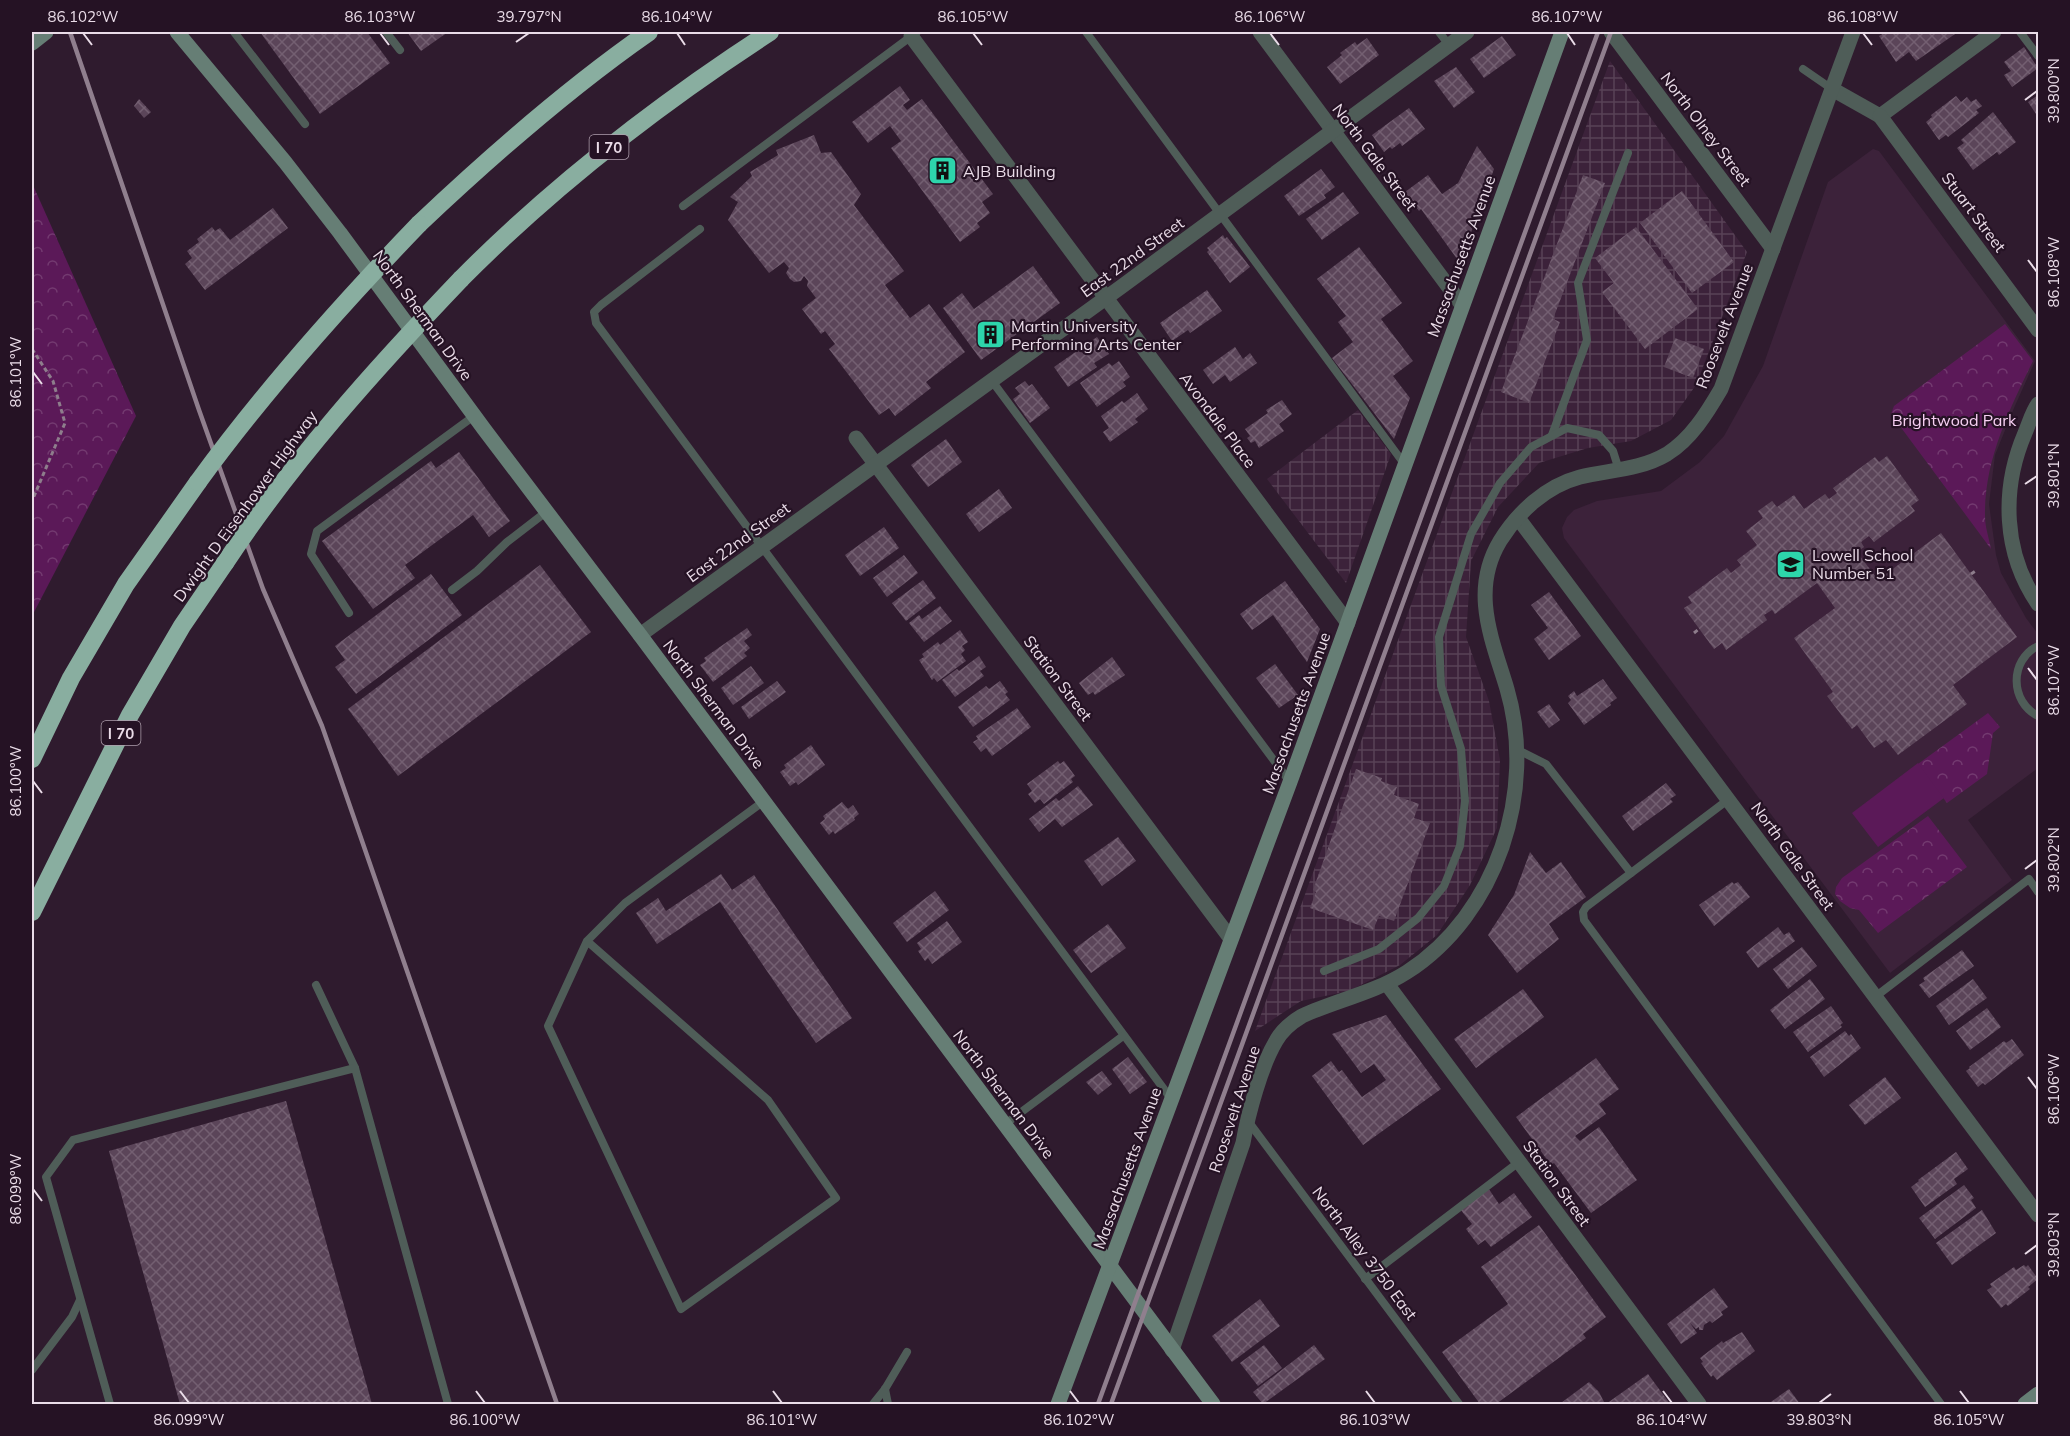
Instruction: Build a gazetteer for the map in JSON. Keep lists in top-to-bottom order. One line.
{"streets":{"highway":["I 70","Dwight D Eisenhower Highway"],"main road":["Massachusetts Avenue","North Sherman Drive"],"street":["North Olney Street","North Gale Street","Stuart Street","East 22nd Street","Roosevelt Avenue","Avondale Place","Station Street"],"lane":["North Alley 3750 East"]},"crossings":[["North Olney Street","Roosevelt Avenue"],["North Gale Street","Massachusetts Avenue"],["North Gale Street","East 22nd Street"],["North Gale Street","Roosevelt Avenue"],["Massachusetts Avenue","North Sherman Drive"],["Massachusetts Avenue","Avondale Place"],["Massachusetts Avenue","Station Street"],["East 22nd Street","North Sherman Drive"],["East 22nd Street","Avondale Place"],["East 22nd Street","Station Street"],["North Sherman Drive","Roosevelt Avenue"],["Roosevelt Avenue","Station Street"],["Roosevelt Avenue","North Alley 3750 East"]],"parks":["Brightwood Park"],"places":{"building":["AJB Building","Martin University Performing Arts Center"],"school or university":["Lowell School Number 51"]},"coordinates":["86.102°W","86.103°W","39.797°N","86.104°W","86.105°W","86.106°W","86.107°W","86.108°W","39.800°N","86.101°W","39.801°N","86.100°W","39.802°N","86.099°W","39.803°N"]}
